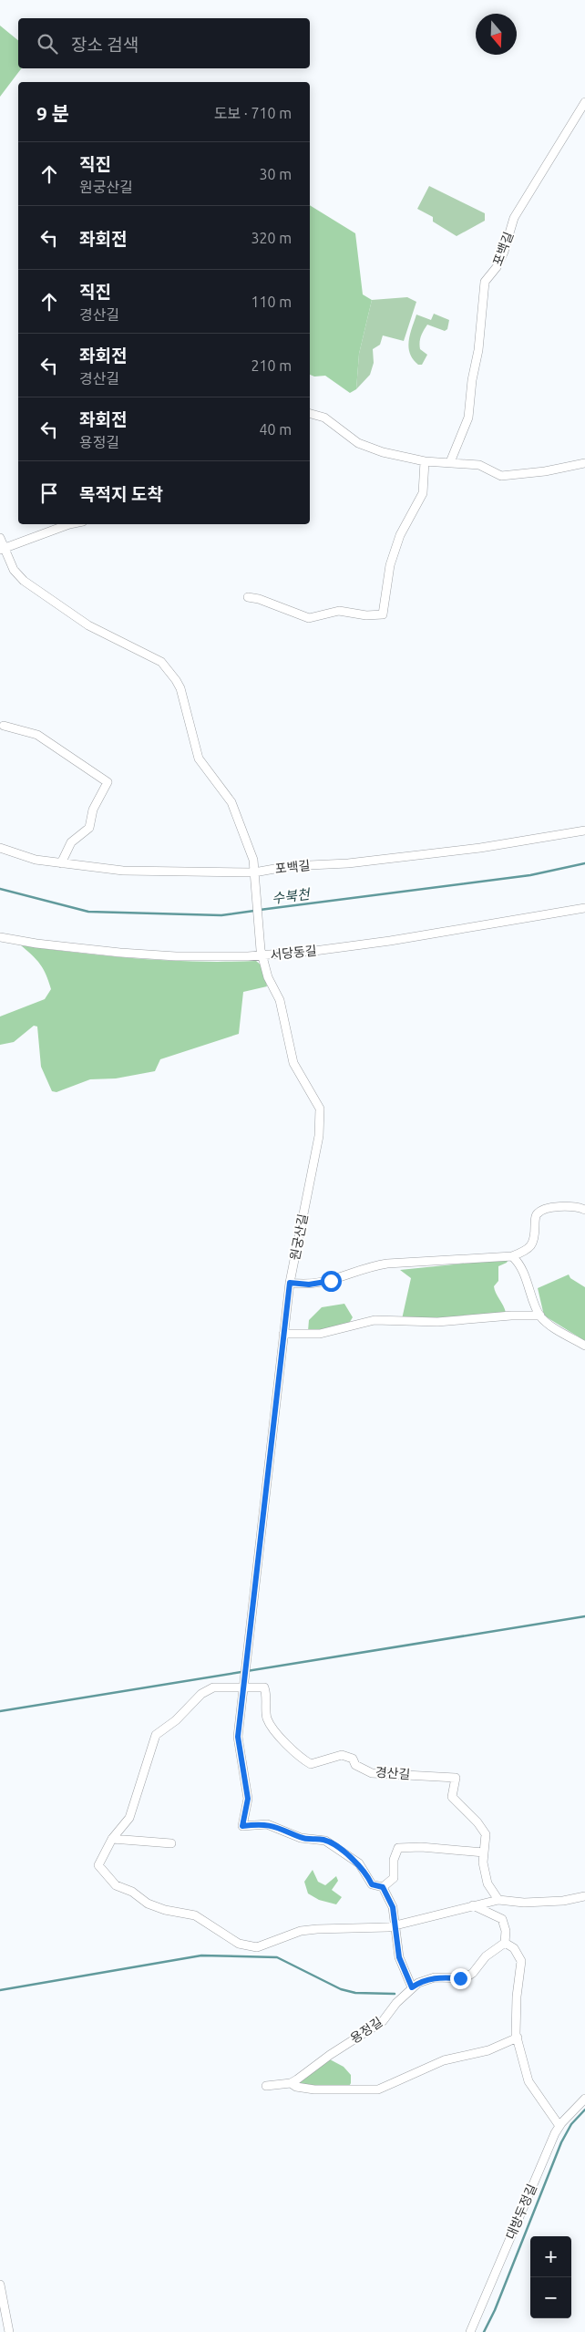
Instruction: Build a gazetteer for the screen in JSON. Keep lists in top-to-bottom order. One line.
{"streets":{"street":["포백길","서당동길","원궁산길","경산길","용정길","대방두정길"]},"crossings":[["포백길","원궁산길"],["서당동길","원궁산길"],["원궁산길","경산길"]],"water":["수북천"],"north":"bottom","page":{"search":"장소 검색","heading":["9 분","도보 · 710 m"],"list":[["직진","원궁산길","30 m"],["좌회전","320 m"],["직진","경산길","110 m"],["좌회전","경산길","210 m"],["좌회전","용정길","40 m"],"목적지 도착"],"map_buttons":["+","−"]}}
